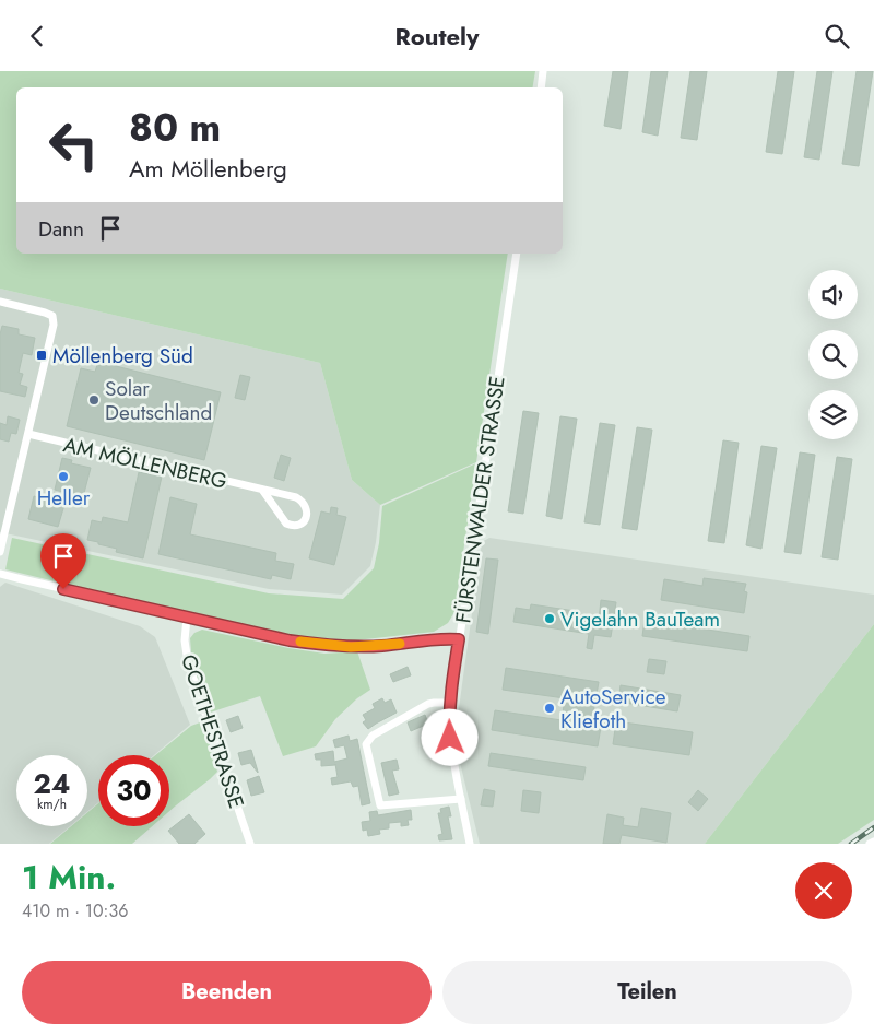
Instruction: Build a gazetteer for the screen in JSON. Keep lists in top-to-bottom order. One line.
{"streets":{"street":["AM MÖLLENBERG","FÜRSTENWALDER STRASSE","GOETHESTRASSE"]},"places":{"transit":["Möllenberg Süd"],"other":["Solar Deutschland","Heller","Vigelahn BauTeam","AutoService Kliefoth"]},"page":{"header":"Routely","turn":["80 m","Am Möllenberg"],"then":"Dann","speed":"24 km/h","limit":"30","heading":["1 Min.","410 m · 10:36"],"buttons":["Beenden","Teilen"]}}
